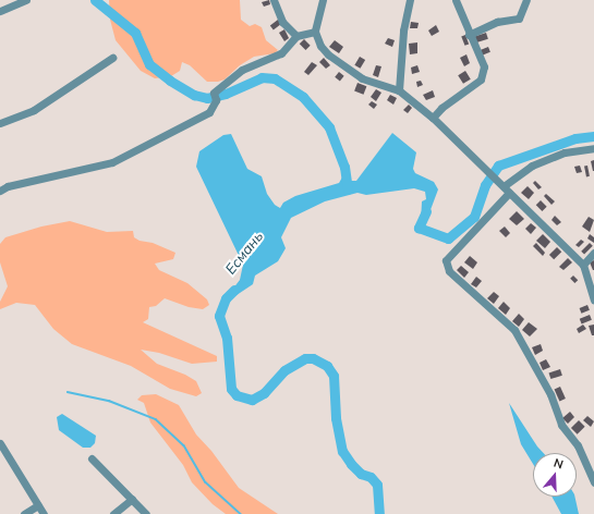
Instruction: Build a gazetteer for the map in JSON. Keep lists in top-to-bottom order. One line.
{"water":["Есмань"],"north":"top"}
